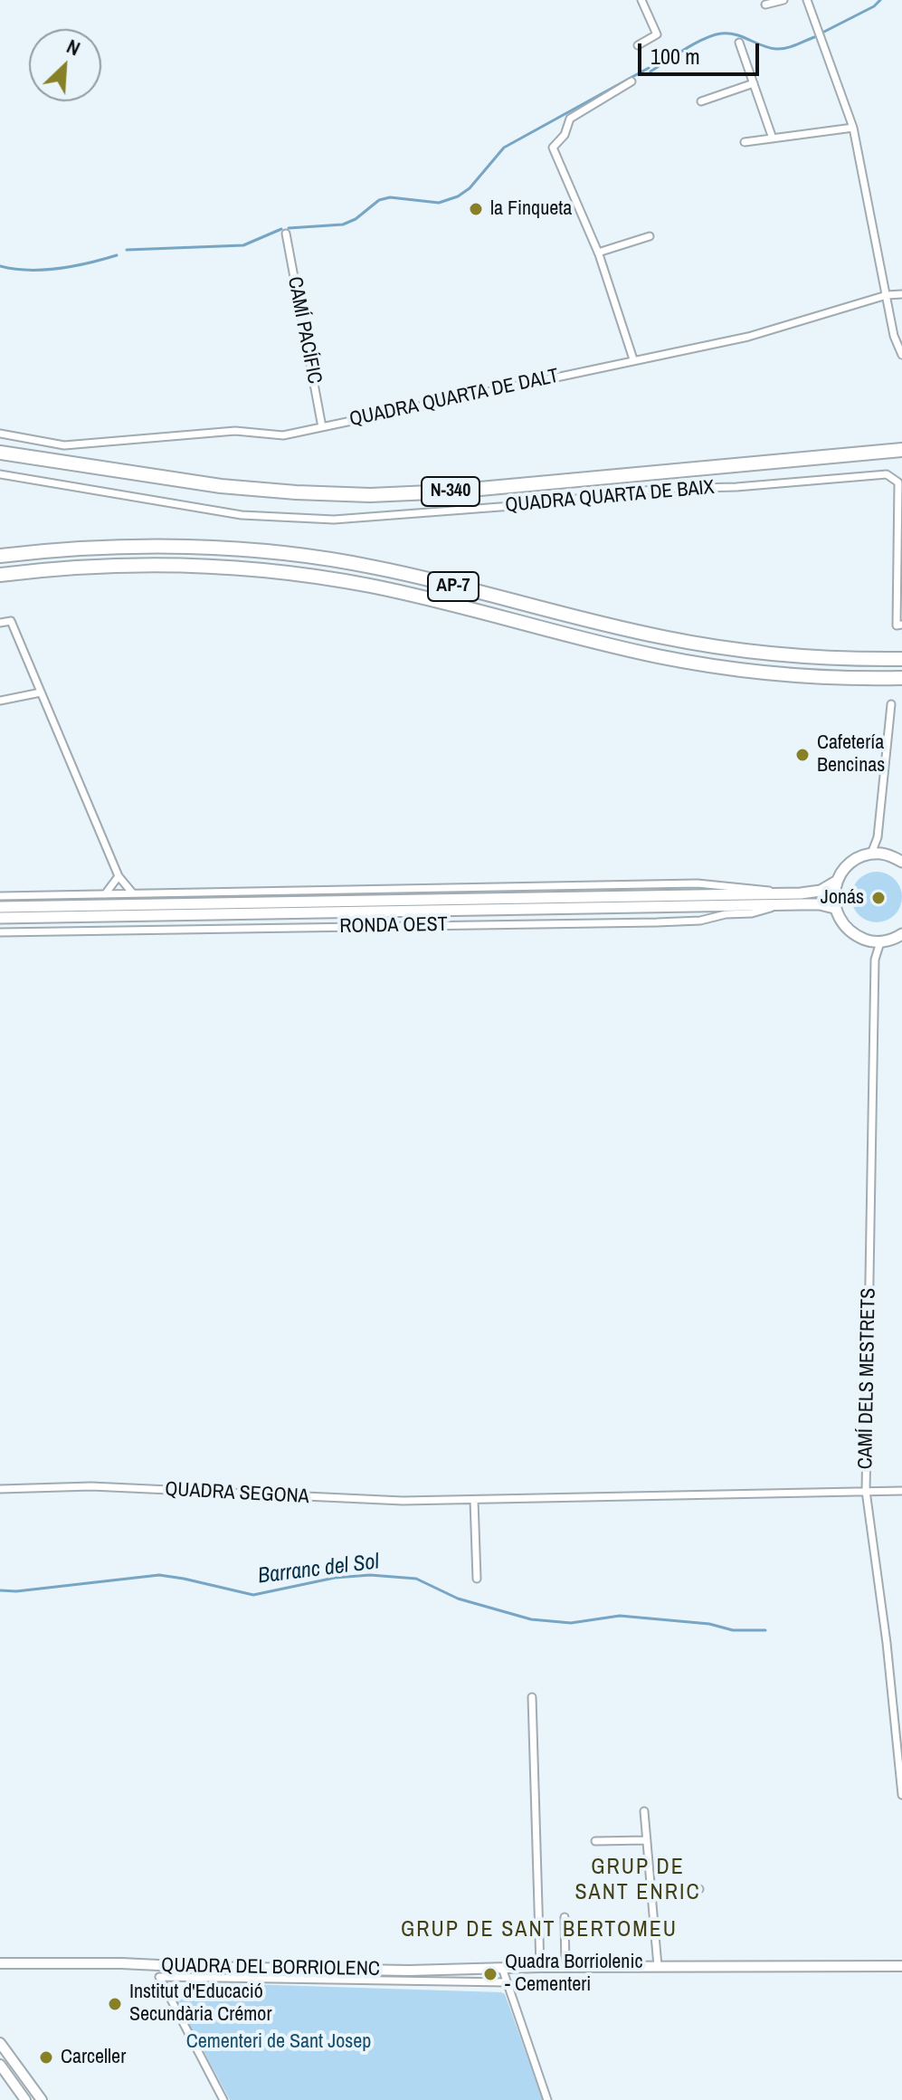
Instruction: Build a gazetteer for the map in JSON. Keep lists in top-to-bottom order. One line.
{"streets":{"highway":["N-340","AP-7"],"main road":["RONDA OEST"],"street":["CAMÍ PACÍFIC","QUADRA QUARTA DE DALT","QUADRA QUARTA DE BAIX","CAMÍ DELS MESTRETS","QUADRA SEGONA","QUADRA DEL BORRIOLENC"]},"crossings":[["CAMÍ PACÍFIC","QUADRA QUARTA DE DALT"],["CAMÍ DELS MESTRETS","QUADRA SEGONA"]],"districts":["GRUP DE SANT ENRIC","GRUP DE SANT BERTOMEU"],"water":["Barranc del Sol"],"parks":["Cementeri de Sant Josep"],"places":["la Finqueta","Cafetería Bencinas","Jonás","Quadra Borriolenic - Cementeri","Institut d'Educació Secundària Crémor","Carceller"],"scale_bar":"100 m","north":"top right"}
